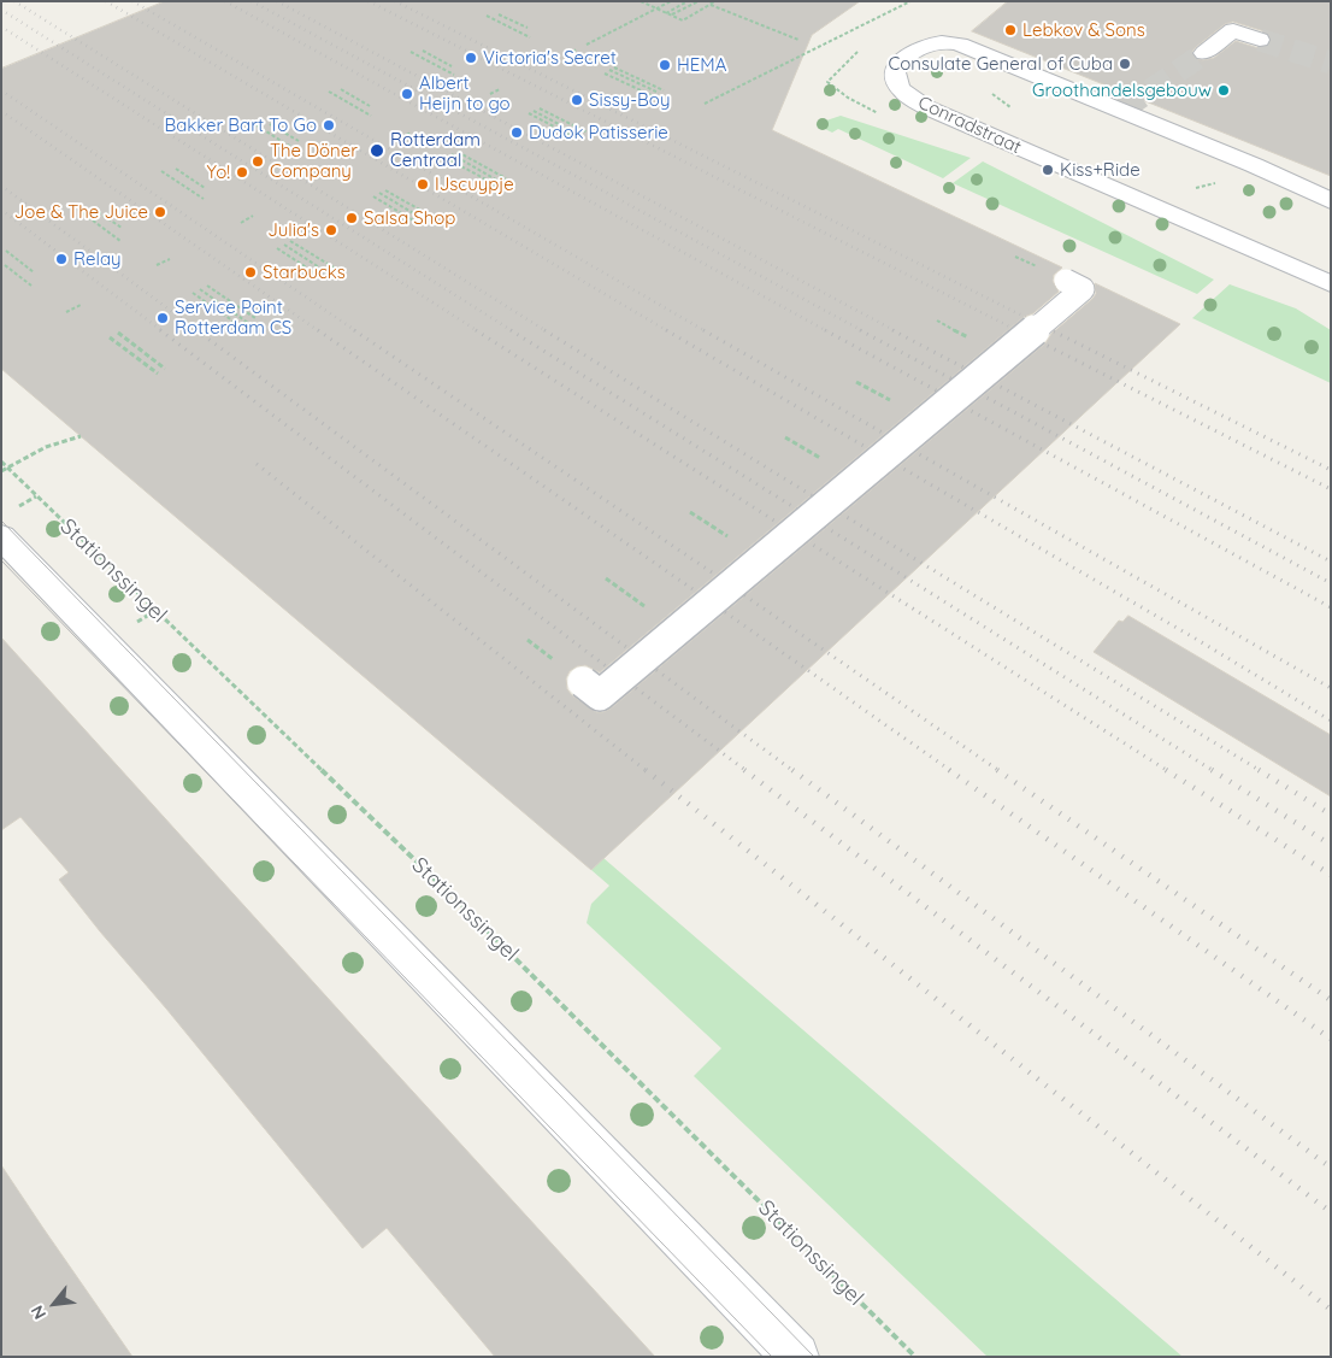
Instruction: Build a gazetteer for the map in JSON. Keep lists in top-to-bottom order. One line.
{"streets":{"street":["Conradstraat"],"path":["Stationssingel"]},"places":["Lebkov & Sons","Victoria's Secret","Consulate General of Cuba","HEMA","Groothandelsgebouw","Albert Heijn to go","Sissy-Boy","Bakker Bart To Go","Dudok Patisserie","Rotterdam Centraal","The Döner Company","Kiss+Ride","Yo!","IJscuypje","Joe & The Juice","Salsa Shop","Julia's","Relay","Starbucks","Service Point Rotterdam CS"],"north":"bottom left"}
